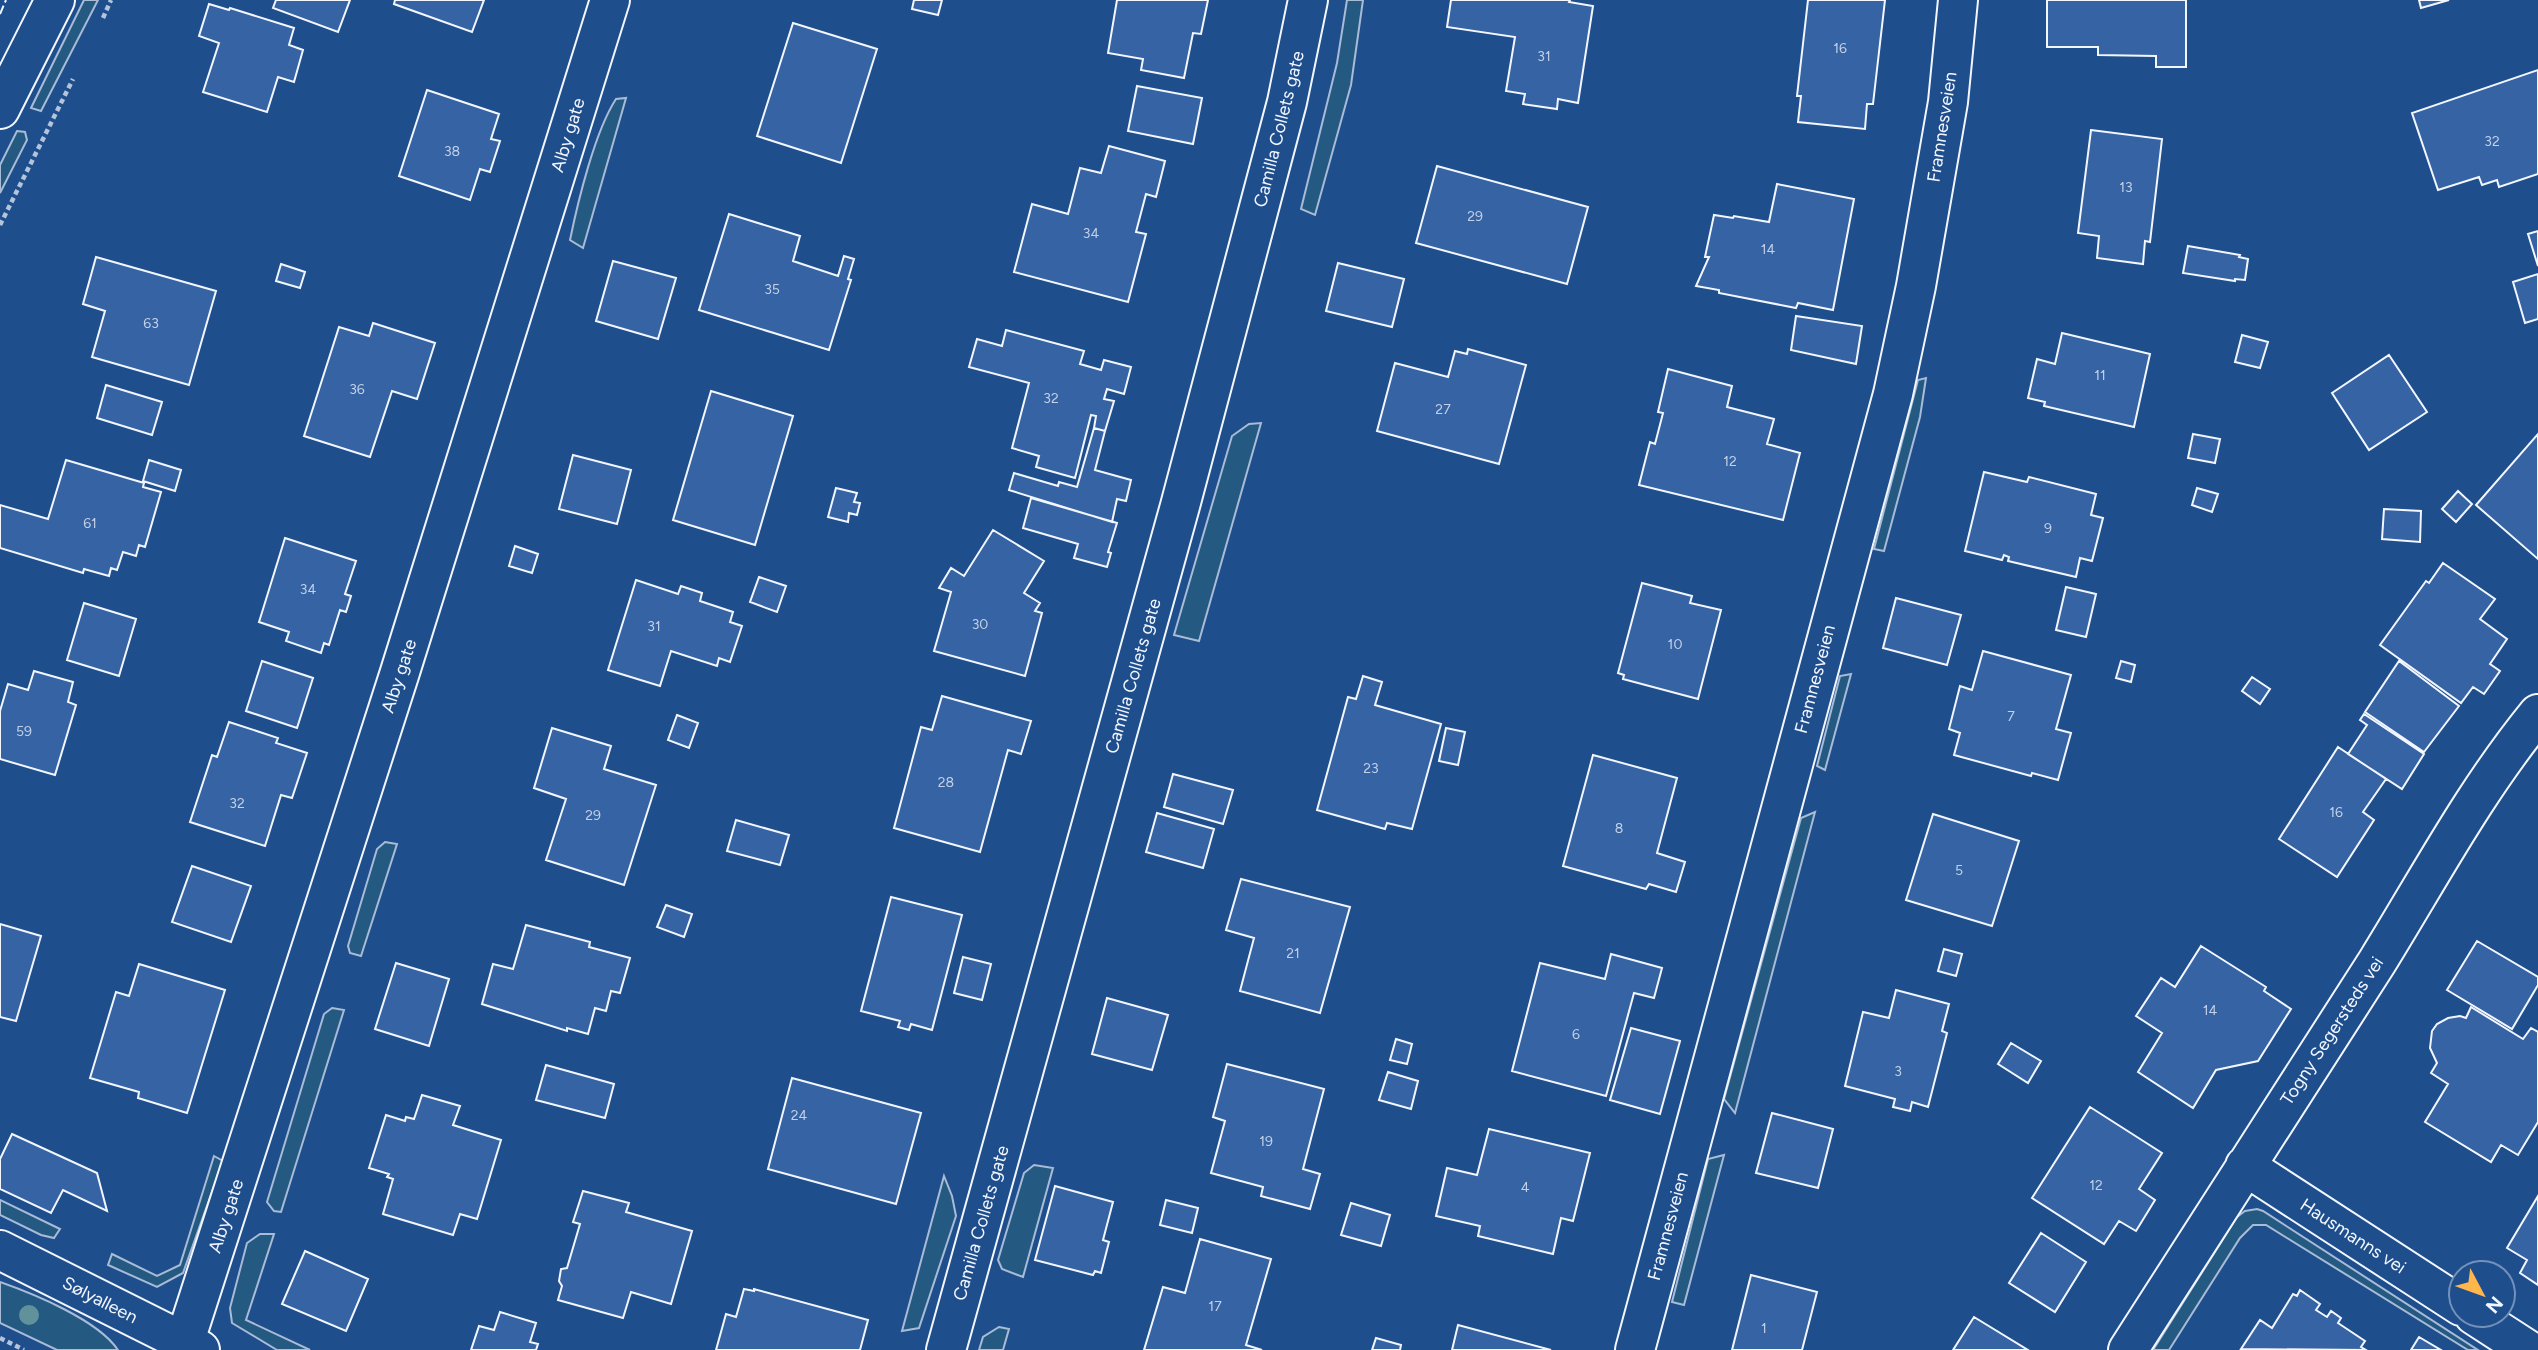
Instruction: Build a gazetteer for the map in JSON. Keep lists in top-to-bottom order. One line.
{"streets":{"street":["Framnesveien","Camilla Collets gate","Alby gate","Togny Segersteds vei","Hausmanns vei","Sølyalleen"]},"crossings":[["Alby gate","Sølyalleen"],["Togny Segersteds vei","Hausmanns vei"]],"house_numbers":["16","31","32","38","13","29","34","14","35","63","11","36","32","27","12","61","9","34","30","31","10","7","59","23","28","32","16","29","8","5","21","14","6","3","24","19","12","4","17","1"],"north":"bottom right"}
